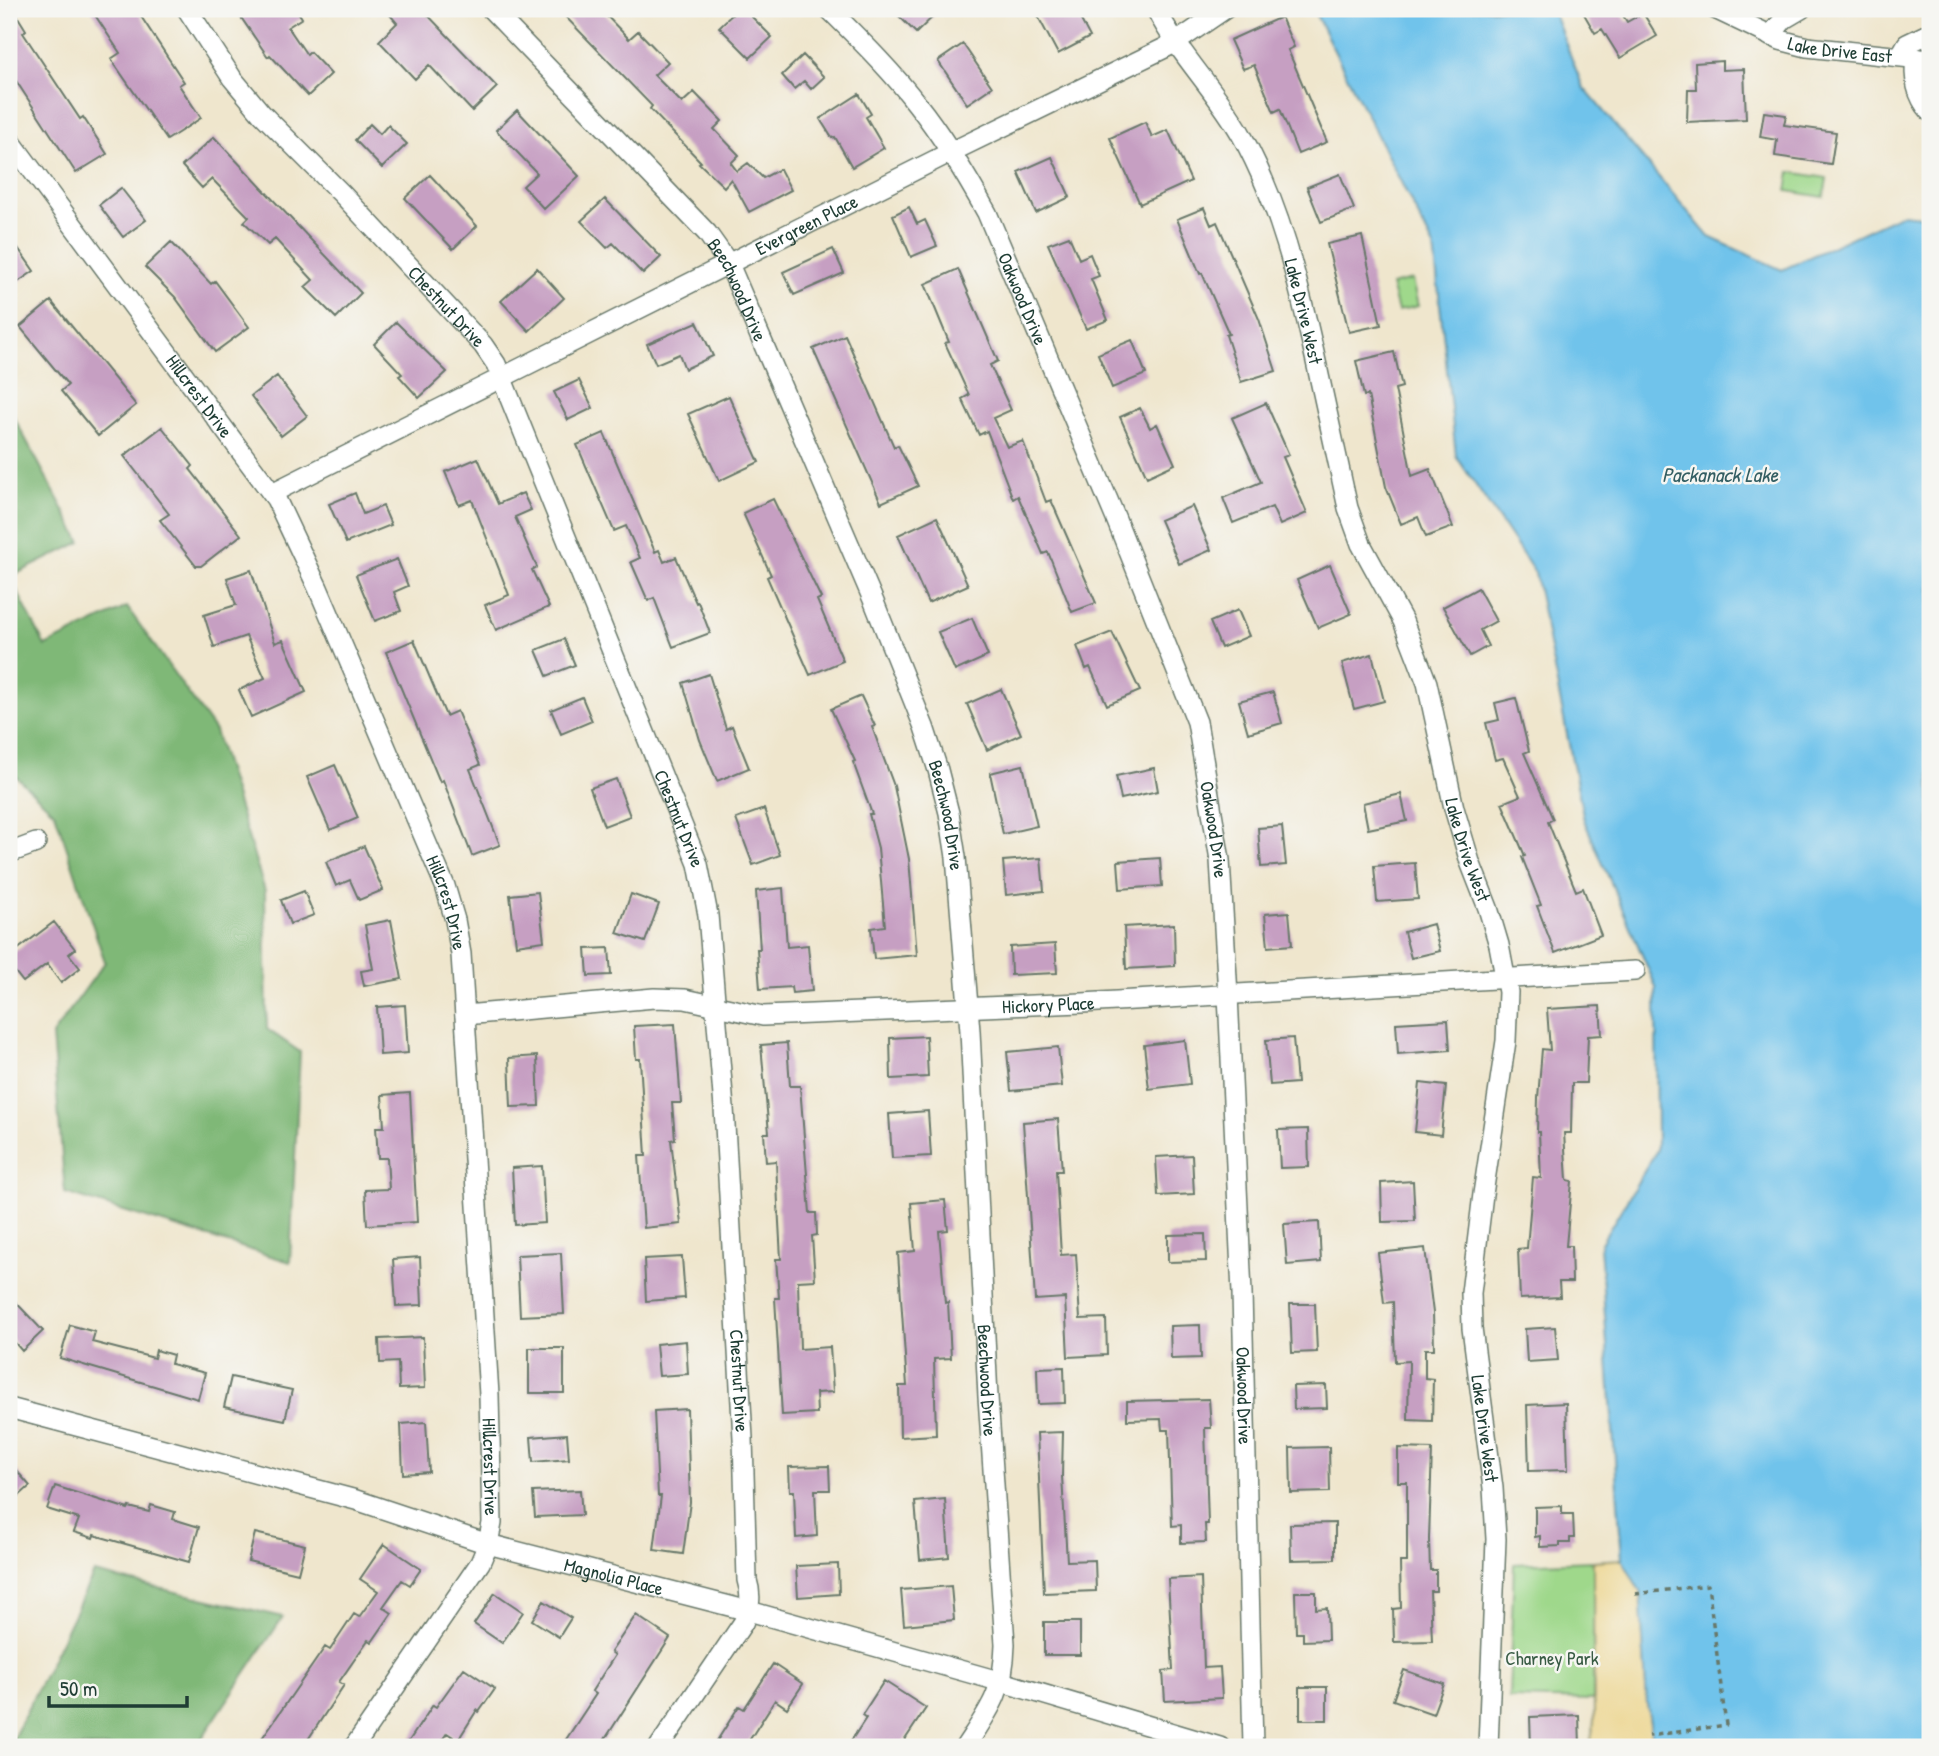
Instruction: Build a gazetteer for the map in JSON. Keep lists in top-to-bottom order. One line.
{"streets":{"street":["Lake Drive East","Evergreen Place","Beechwood Drive","Oakwood Drive","Chestnut Drive","Lake Drive West","Hillcrest Drive","Hickory Place","Magnolia Place"]},"crossings":[["Evergreen Place","Beechwood Drive"],["Evergreen Place","Oakwood Drive"],["Evergreen Place","Chestnut Drive"],["Evergreen Place","Lake Drive West"],["Evergreen Place","Hillcrest Drive"],["Beechwood Drive","Hickory Place"],["Beechwood Drive","Magnolia Place"],["Oakwood Drive","Hickory Place"],["Chestnut Drive","Hickory Place"],["Chestnut Drive","Magnolia Place"],["Lake Drive West","Hickory Place"],["Hillcrest Drive","Hickory Place"],["Hillcrest Drive","Magnolia Place"]],"water":["Packanack Lake"],"parks":["Charney Park"],"scale_bar":"50 m"}
